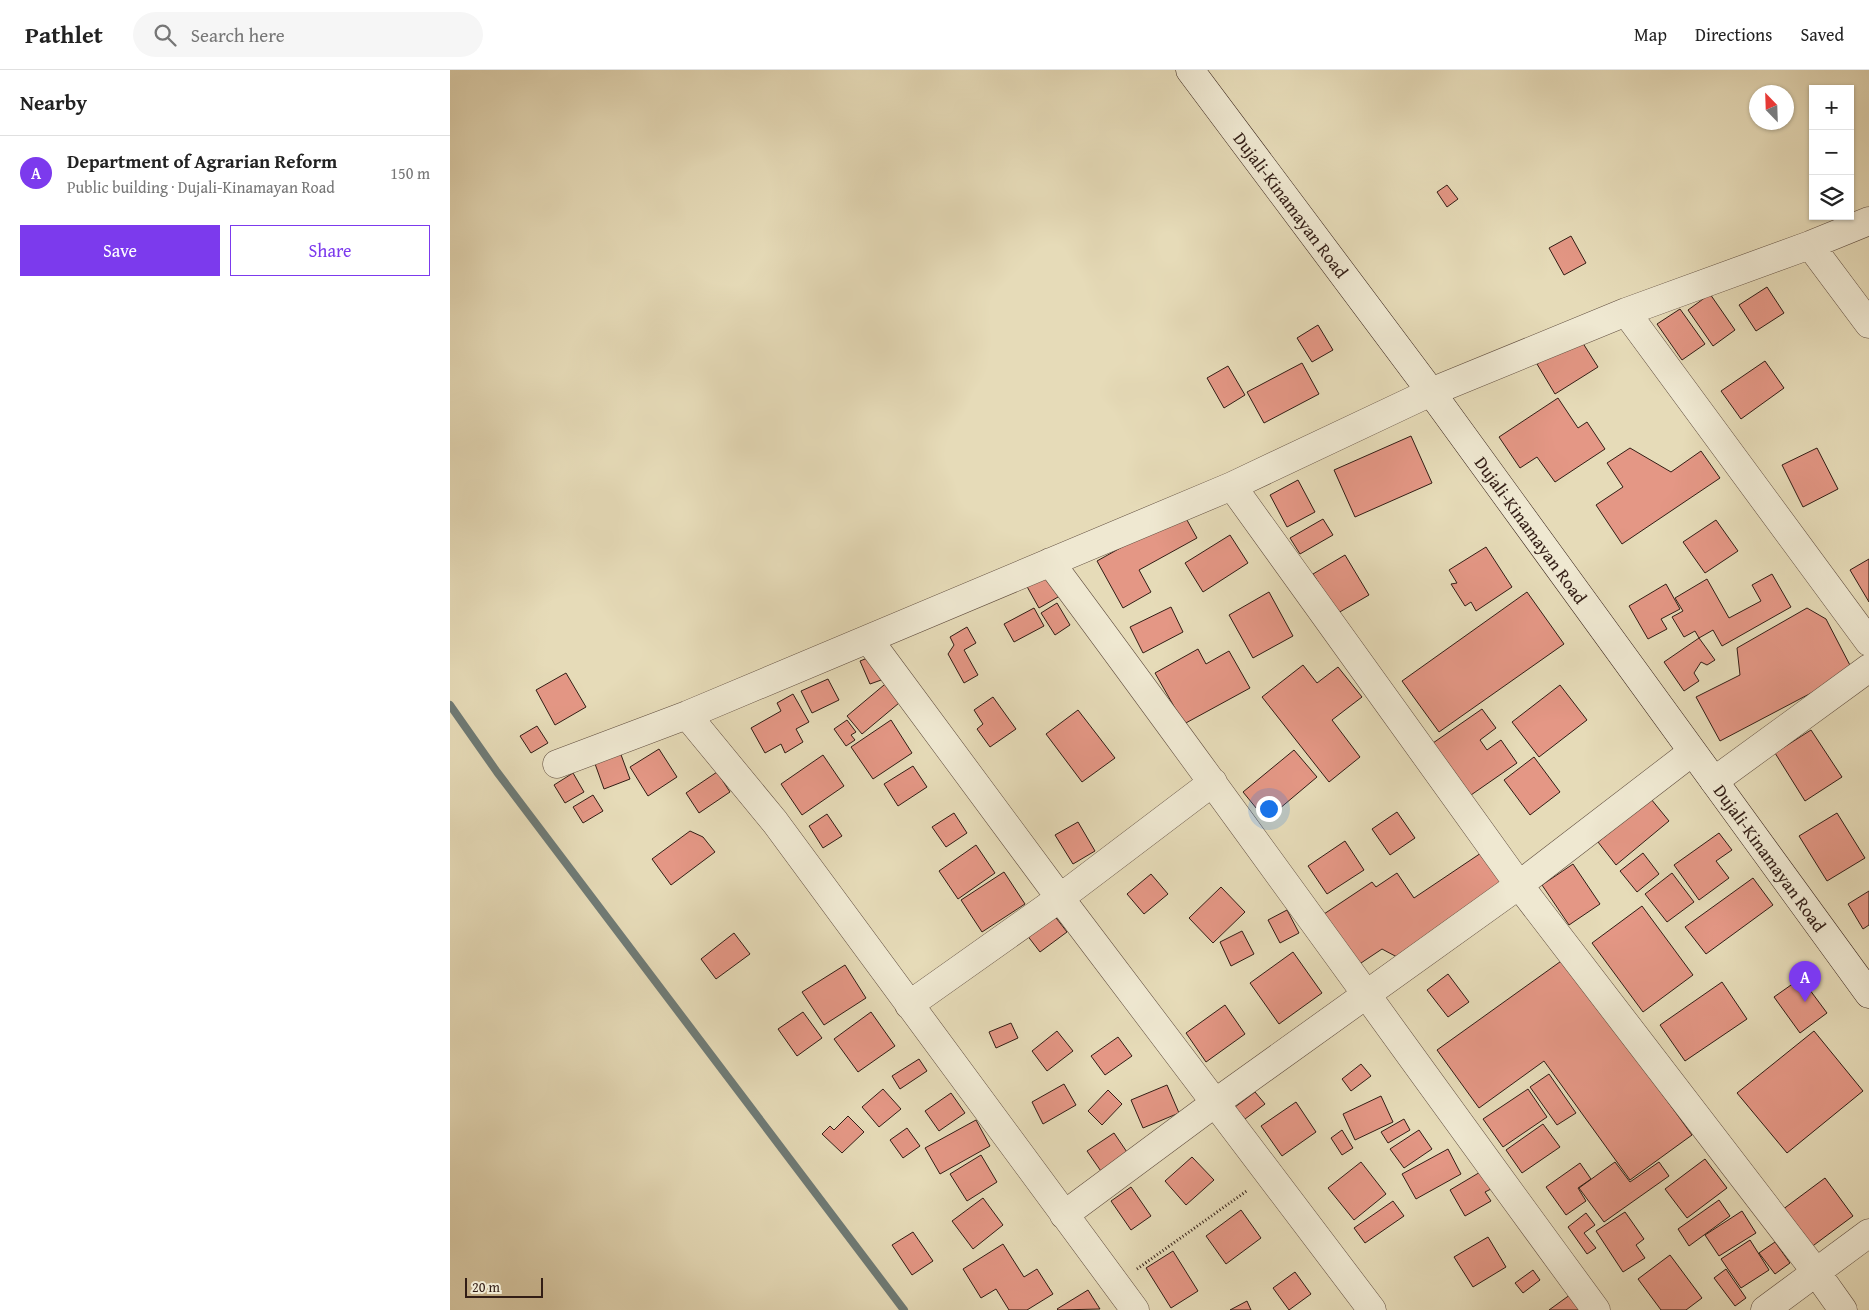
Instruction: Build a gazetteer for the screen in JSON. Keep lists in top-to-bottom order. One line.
{"streets":{"street":["Dujali-Kinamayan Road"]},"scale_bar":"20 m","north":"top left","page":{"header":"Pathlet","search":"Search here","nav":["Map","Directions","Saved"],"heading":"Nearby","map_buttons":["+","−"],"list":[{"mark":"A","name":"Department of Agrarian Reform","note":"Public building · Dujali-Kinamayan Road","value":"150 m"}],"buttons":["Save","Share"],"pins":"A","scale":"20 m"}}
